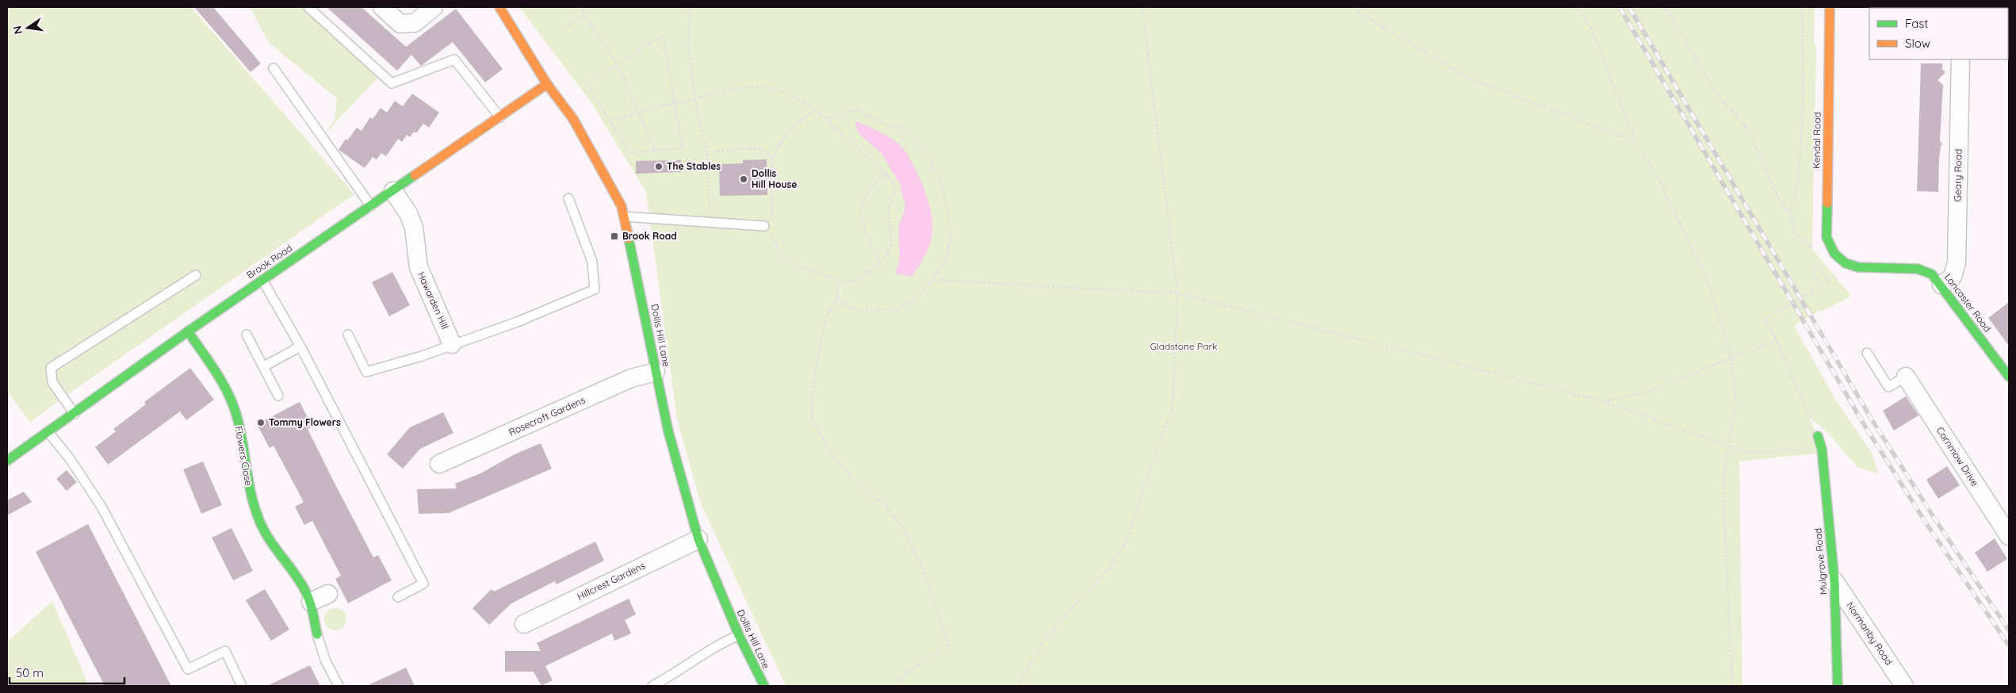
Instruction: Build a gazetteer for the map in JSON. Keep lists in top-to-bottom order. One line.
{"streets":{"street":["Kendal Road","Geary Road","Brook Road","Hawarden Hill","Lancaster Road","Dollis Hill Lane","Rosecroft Gardens","Flowers Close","Cornmow Drive","Mulgrave Road","Hillcrest Gardens","Normanby Road"]},"crossings":[["Kendal Road","Lancaster Road"],["Geary Road","Lancaster Road"],["Brook Road","Hawarden Hill"],["Brook Road","Dollis Hill Lane"],["Brook Road","Flowers Close"],["Dollis Hill Lane","Rosecroft Gardens"],["Dollis Hill Lane","Hillcrest Gardens"],["Mulgrave Road","Normanby Road"]],"parks":["Gladstone Park"],"places":{"other":["The Stables","Dollis Hill House","Tommy Flowers"],"transit":["Brook Road"]},"legend":["Fast","Slow"],"scale_bar":"50 m","north":"left"}
